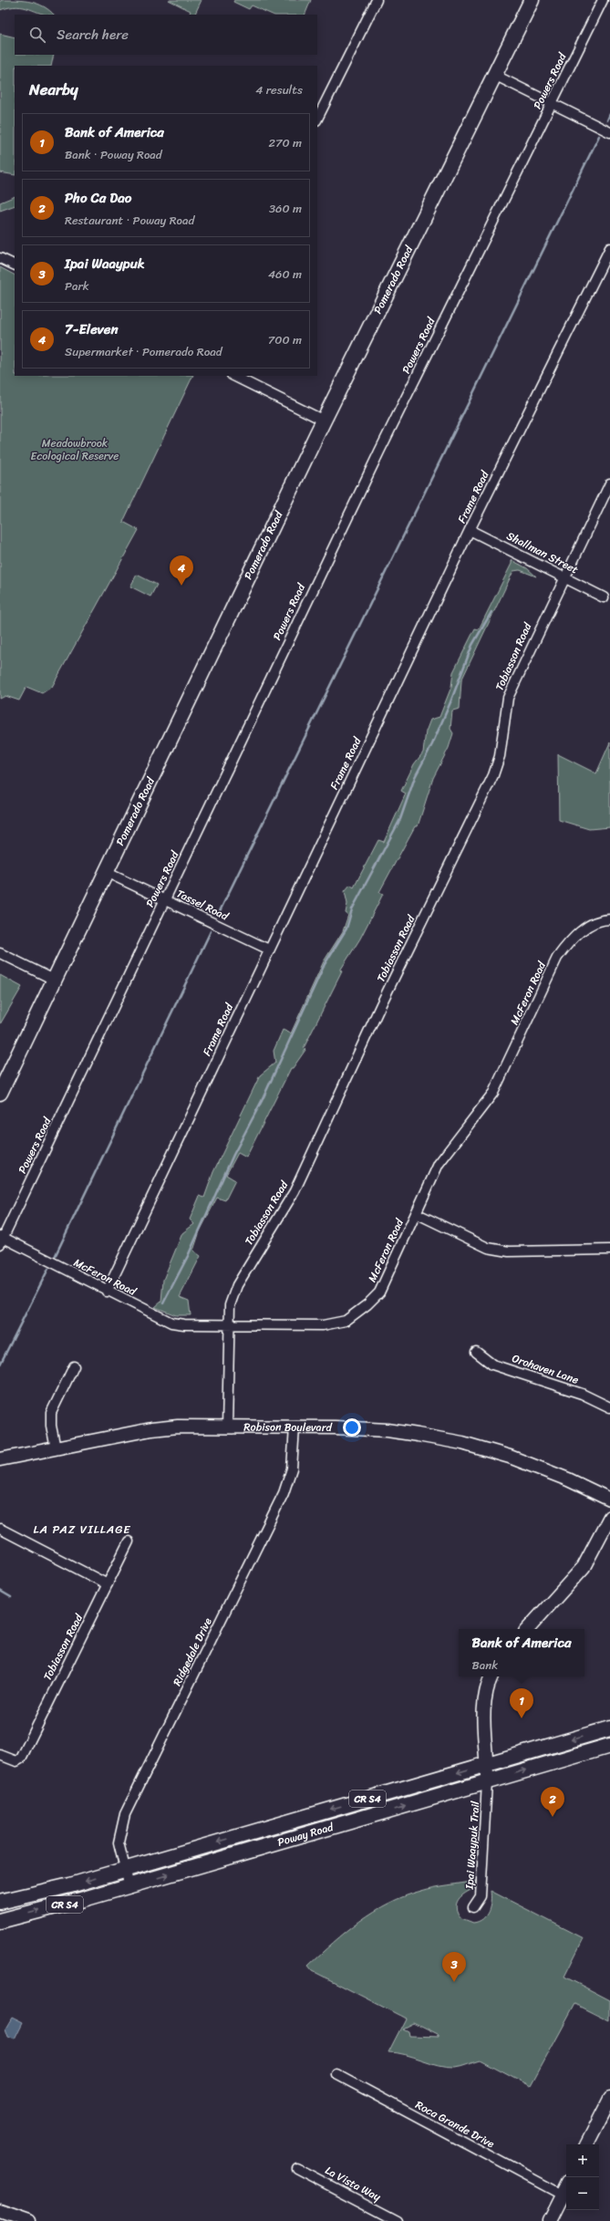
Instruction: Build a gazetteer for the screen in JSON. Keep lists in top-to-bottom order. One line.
{"streets":{"main road":["Pomerado Road","CR S4","Poway Road"],"street":["Powers Road","Frame Road","Shallman Street","Tobiasson Road","Tassel Road","McFeron Road","Orohaven Lane","Robison Boulevard","Ridgedale Drive","Ipai Waaypuk Trail","Roca Grande Drive","La Vista Way"]},"crossings":[["Powers Road","Tassel Road"],["Powers Road","McFeron Road"],["Pomerado Road","Tassel Road"],["Frame Road","Shallman Street"],["Frame Road","Tassel Road"],["Frame Road","McFeron Road"],["Shallman Street","Tobiasson Road"],["Tobiasson Road","McFeron Road"],["Tobiasson Road","Robison Boulevard"],["Robison Boulevard","Ridgedale Drive"],["Ridgedale Drive","Poway Road"],["Poway Road","Ipai Waaypuk Trail"]],"districts":["LA PAZ VILLAGE"],"parks":["Meadowbrook Ecological Reserve"],"page":{"search":"Search here","heading":["Nearby","4 results"],"list":[{"mark":"1","name":"Bank of America","note":"Bank · Poway Road","value":"270 m"},{"mark":"2","name":"Pho Ca Dao","note":"Restaurant · Poway Road","value":"360 m"},{"mark":"3","name":"Ipai Waaypuk","note":"Park","value":"460 m"},{"mark":"4","name":"7-Eleven","note":"Supermarket · Pomerado Road","value":"700 m"}],"pins":["4","1","2","3"],"popup":["Bank of America","Bank"],"map_buttons":["+","−"]}}
